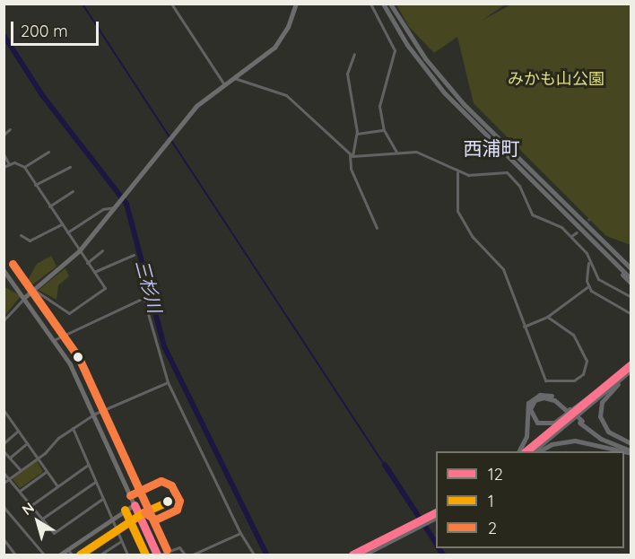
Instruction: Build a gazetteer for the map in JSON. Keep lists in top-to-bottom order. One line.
{"districts":["西浦町"],"water":["三杉川"],"parks":["みかも山公園"],"lines":["transit line 2","transit line 12","transit line 1"],"legend":["12","1","2"],"scale_bar":"200 m","north":"top left"}
